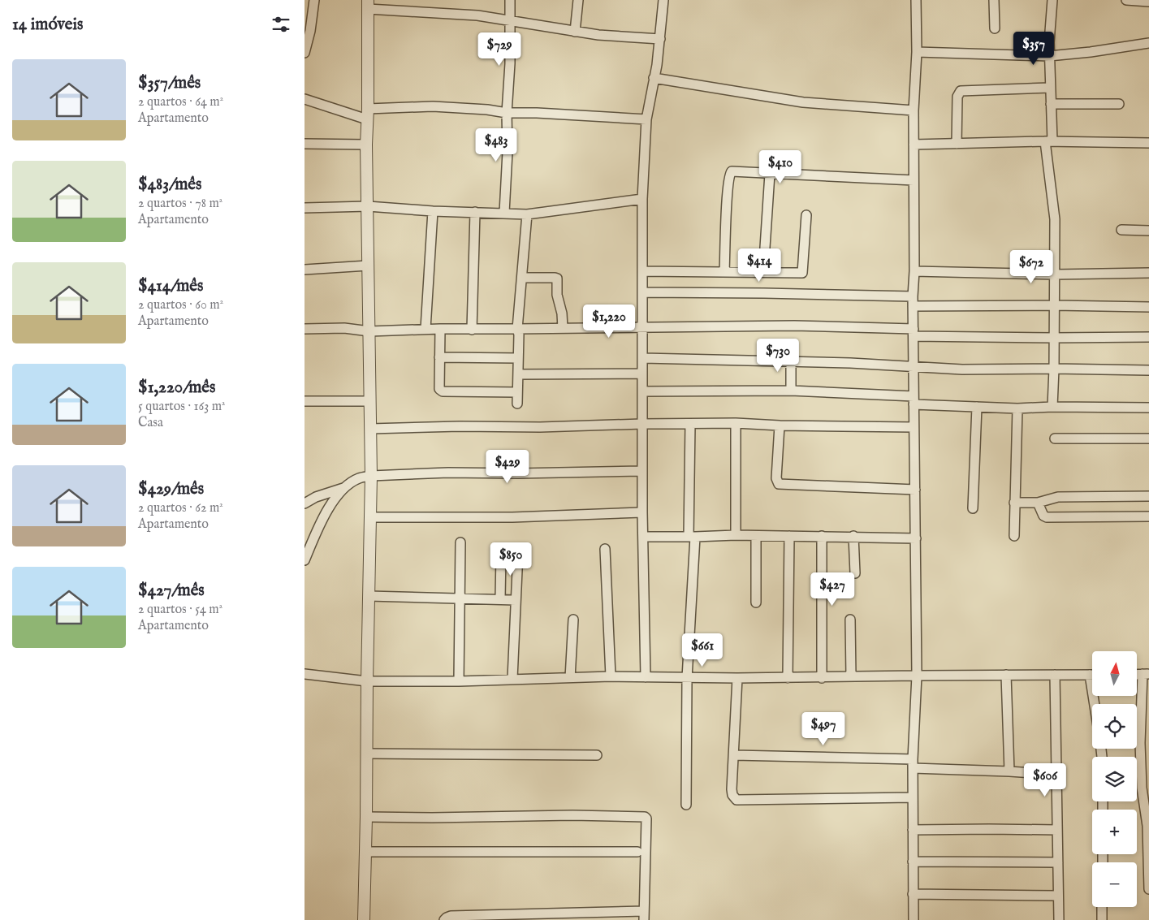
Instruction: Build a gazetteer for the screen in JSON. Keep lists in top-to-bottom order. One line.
{"north":"top","page":{"heading":"14 imóveis","price":["$357","$729","$483","$410","$414","$672","$1,220","$730","$429","$850","$427","$661","$497","$606"],"list":[{"name":"$357/mês","note":"2 quartos · 64 m² · Apartamento"},{"name":"$483/mês","note":"2 quartos · 78 m² · Apartamento"},{"name":"$414/mês","note":"2 quartos · 60 m² · Apartamento"},{"name":"$1,220/mês","note":"5 quartos · 163 m² · Casa"},{"name":"$429/mês","note":"2 quartos · 62 m² · Apartamento"},{"name":"$427/mês","note":"2 quartos · 54 m² · Apartamento"}],"map_buttons":["+","−"]}}
